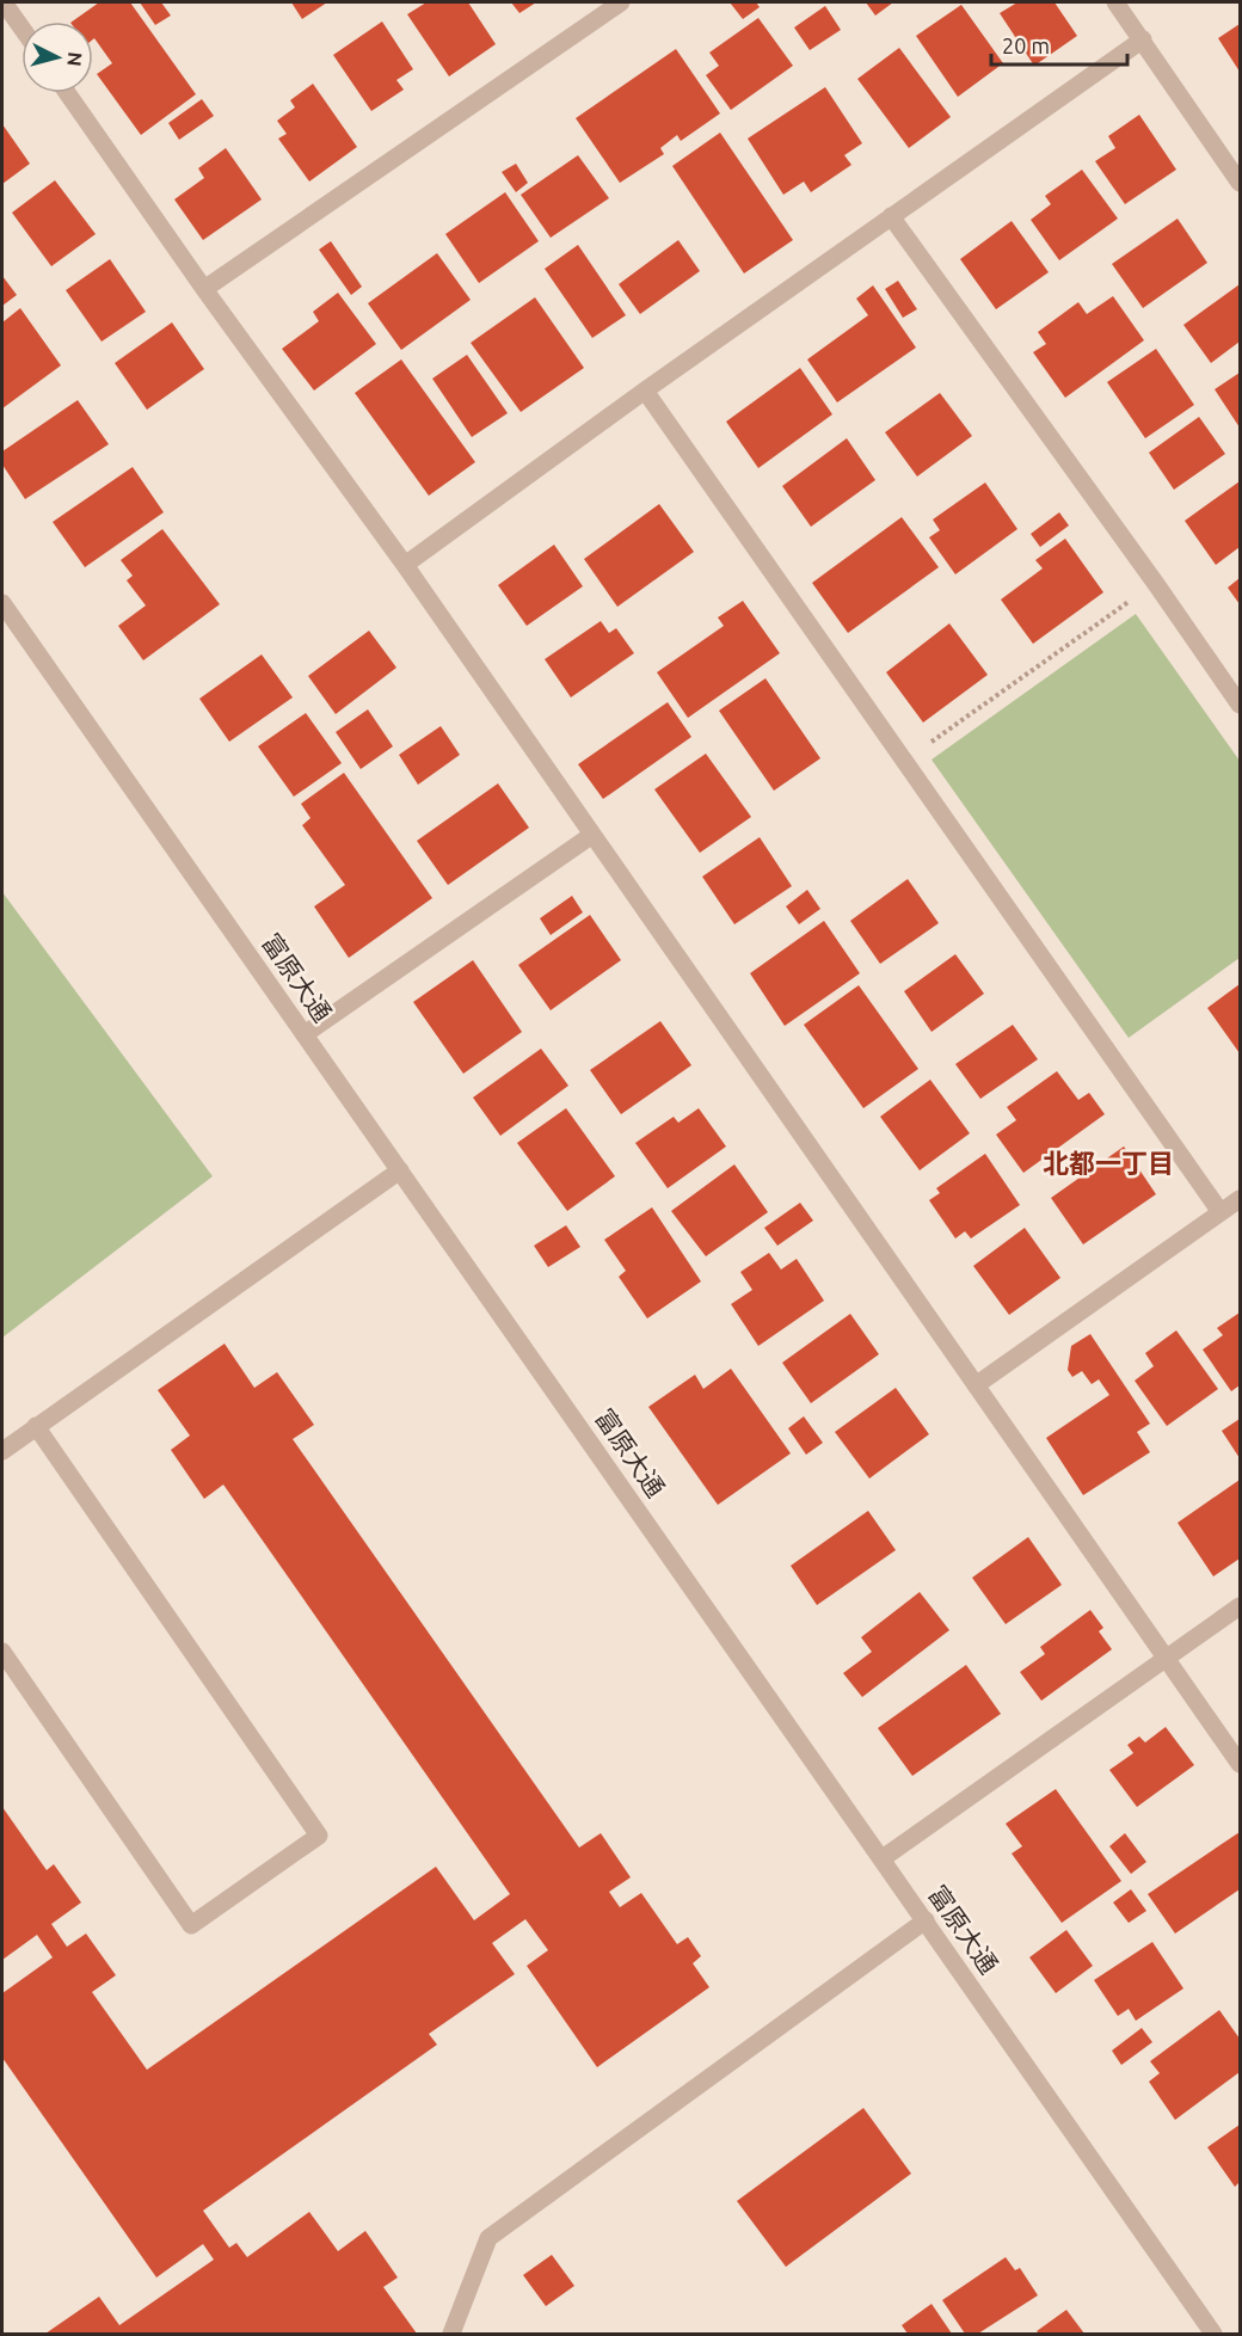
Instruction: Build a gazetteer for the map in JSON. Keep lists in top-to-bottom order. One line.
{"streets":{"street":["富原大通"]},"districts":["北都一丁目"],"scale_bar":"20 m","north":"right"}
